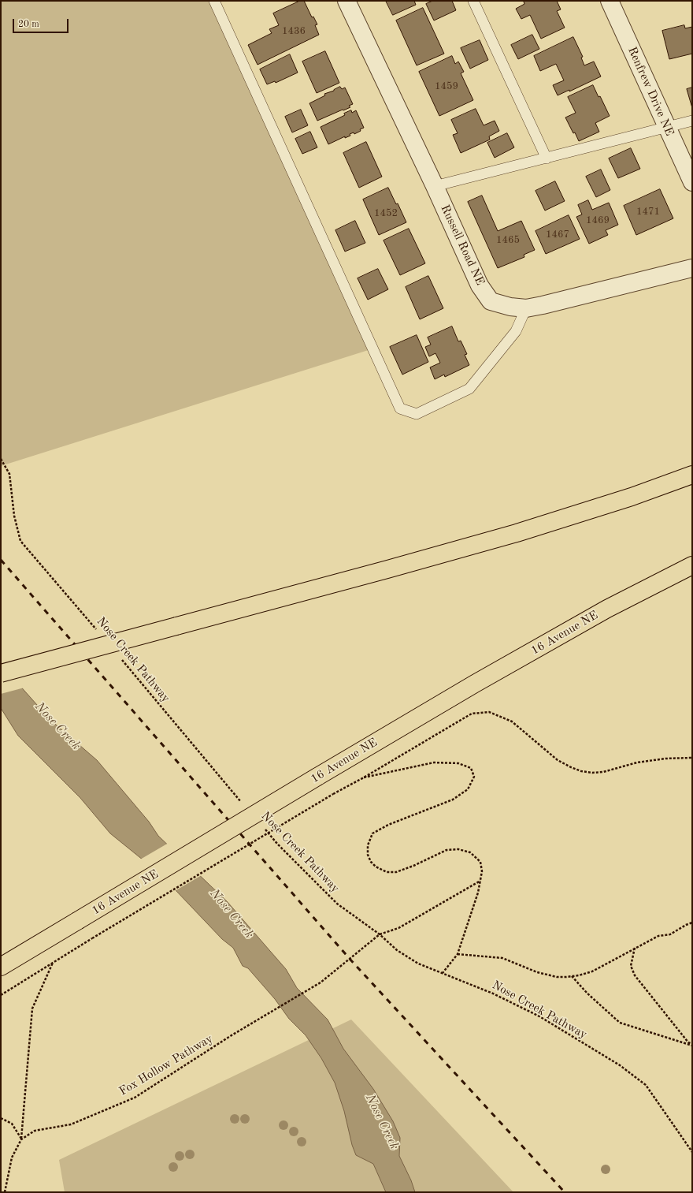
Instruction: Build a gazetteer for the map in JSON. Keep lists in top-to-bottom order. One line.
{"streets":{"highway":["16 Avenue NE"],"street":["Renfrew Drive NE","Russell Road NE"],"path":["Nose Creek Pathway","Fox Hollow Pathway"]},"crossings":[["Nose Creek Pathway","Fox Hollow Pathway"]],"water":["Nose Creek"],"house_numbers":["1436","1459","1471","1452","1469","1467","1465"],"scale_bar":"20 m"}
